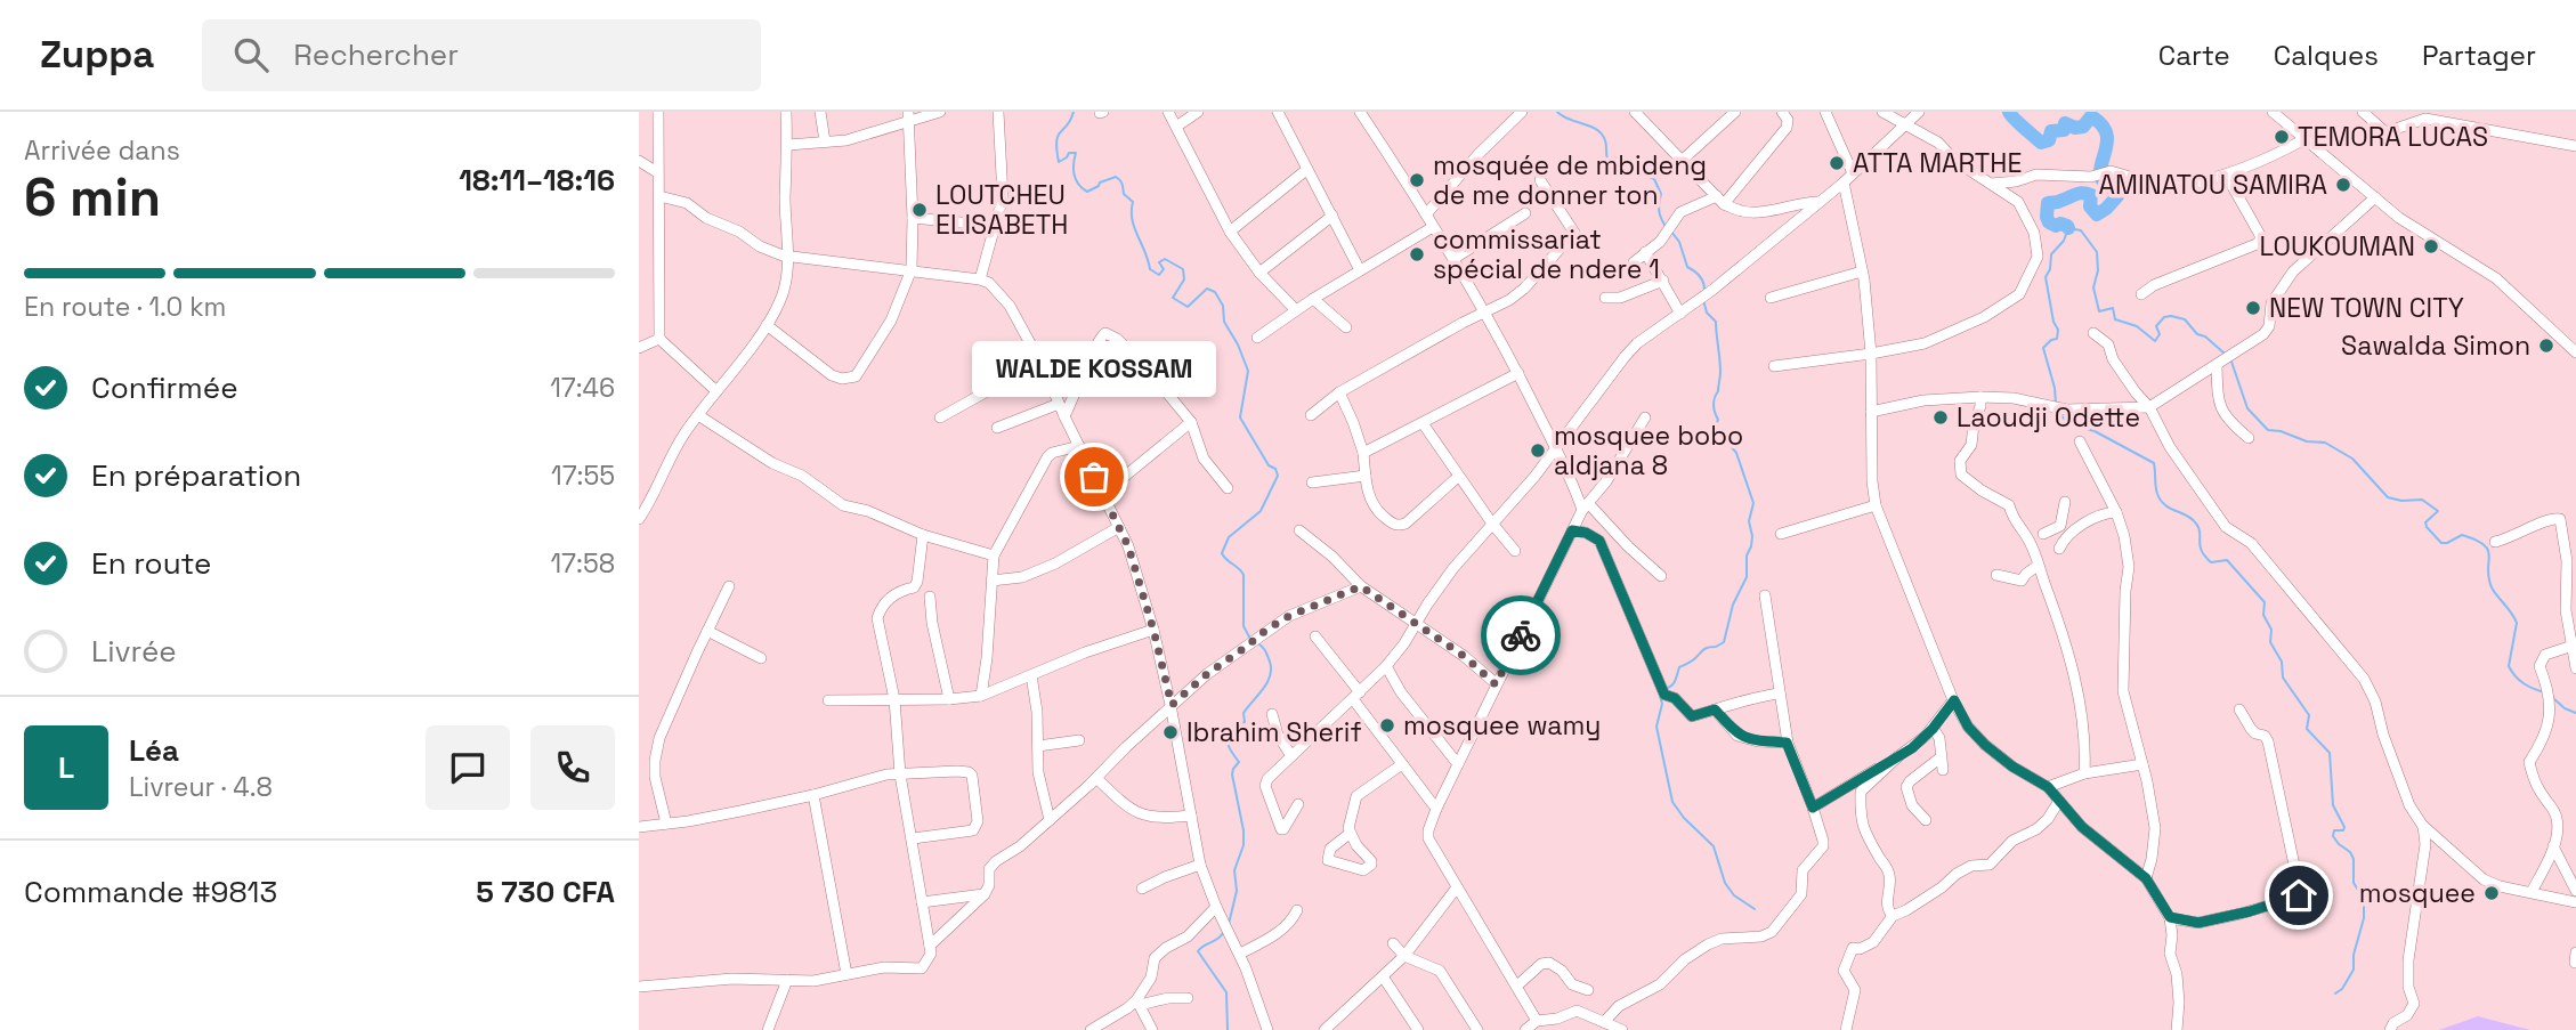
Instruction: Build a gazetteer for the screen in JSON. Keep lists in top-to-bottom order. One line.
{"places":["TEMORA LUCAS","ATTA MARTHE","mosquée de mbideng de me donner ton","AMINATOU SAMIRA","LOUTCHEU ELISABETH","LOUKOUMAN","commissariat spécial de ndere 1","NEW TOWN CITY","Sawalda Simon","Laoudji Odette","mosquee bobo aldjana 8","WALDE KOSSAM","mosquee wamy","Ibrahim Sherif","mosquee"],"page":{"header":"Zuppa","search":"Rechercher","nav":["Carte","Calques","Partager"],"heading":["6 min","Arrivée dans","18:11–18:16"],"panel":["Léa","Livreur · 4.8","Commande #9813","5 730 CFA"],"bar":"En route · 1.0 km","bubble":"WALDE KOSSAM","list":[["Confirmée","17:46"],["En préparation","17:55"],["En route","17:58"],"Livrée"],"round":"L"}}
